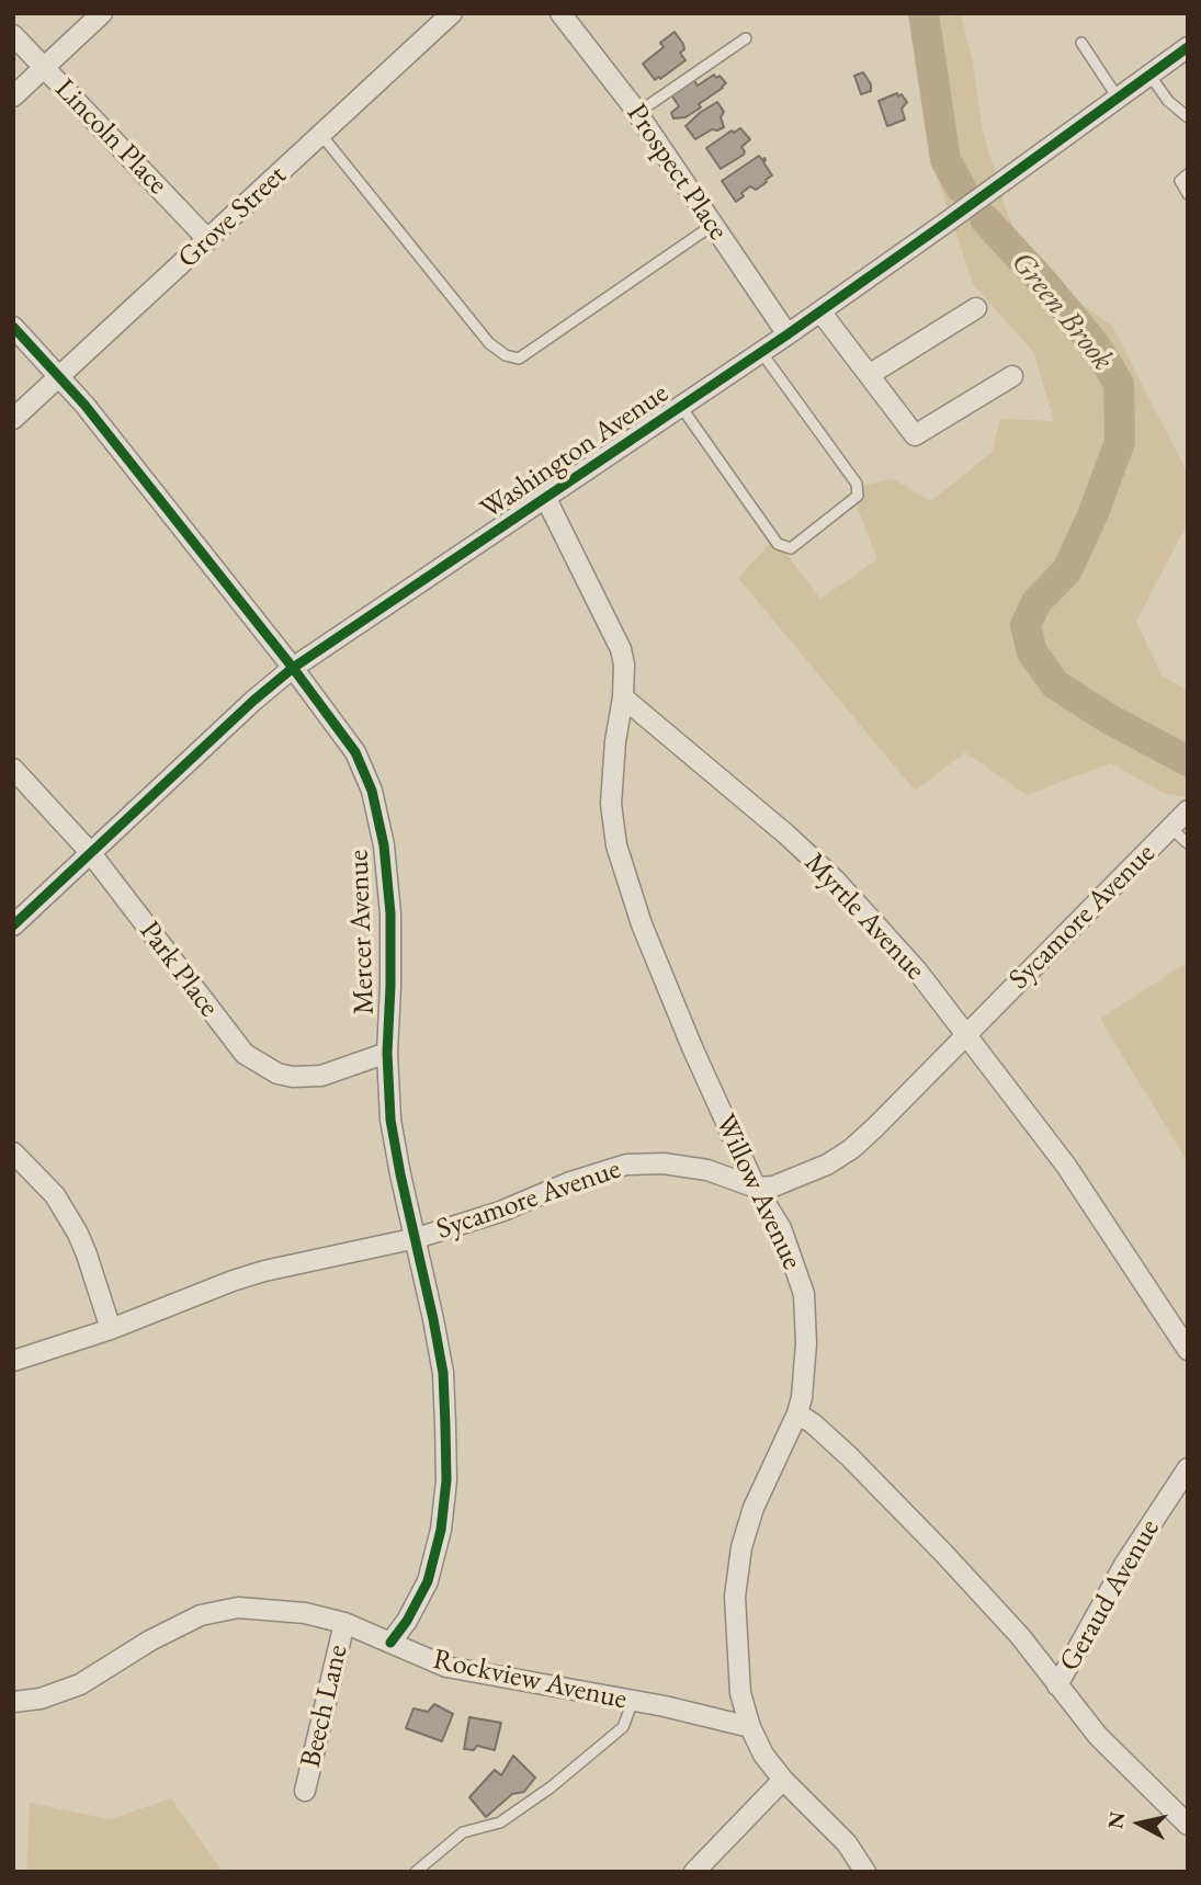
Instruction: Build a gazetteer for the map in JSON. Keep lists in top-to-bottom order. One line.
{"streets":{"street":["Lincoln Place","Prospect Place","Grove Street","Washington Avenue","Myrtle Avenue","Sycamore Avenue","Mercer Avenue","Park Place","Willow Avenue","Geraud Avenue","Rockview Avenue","Beech Lane"]},"crossings":[["Lincoln Place","Grove Street"],["Prospect Place","Washington Avenue"],["Grove Street","Mercer Avenue"],["Washington Avenue","Mercer Avenue"],["Washington Avenue","Park Place"],["Myrtle Avenue","Sycamore Avenue"],["Myrtle Avenue","Willow Avenue"],["Sycamore Avenue","Mercer Avenue"],["Sycamore Avenue","Willow Avenue"],["Mercer Avenue","Park Place"],["Mercer Avenue","Rockview Avenue"],["Willow Avenue","Rockview Avenue"],["Rockview Avenue","Beech Lane"]],"water":["Green Brook"],"north":"left"}
